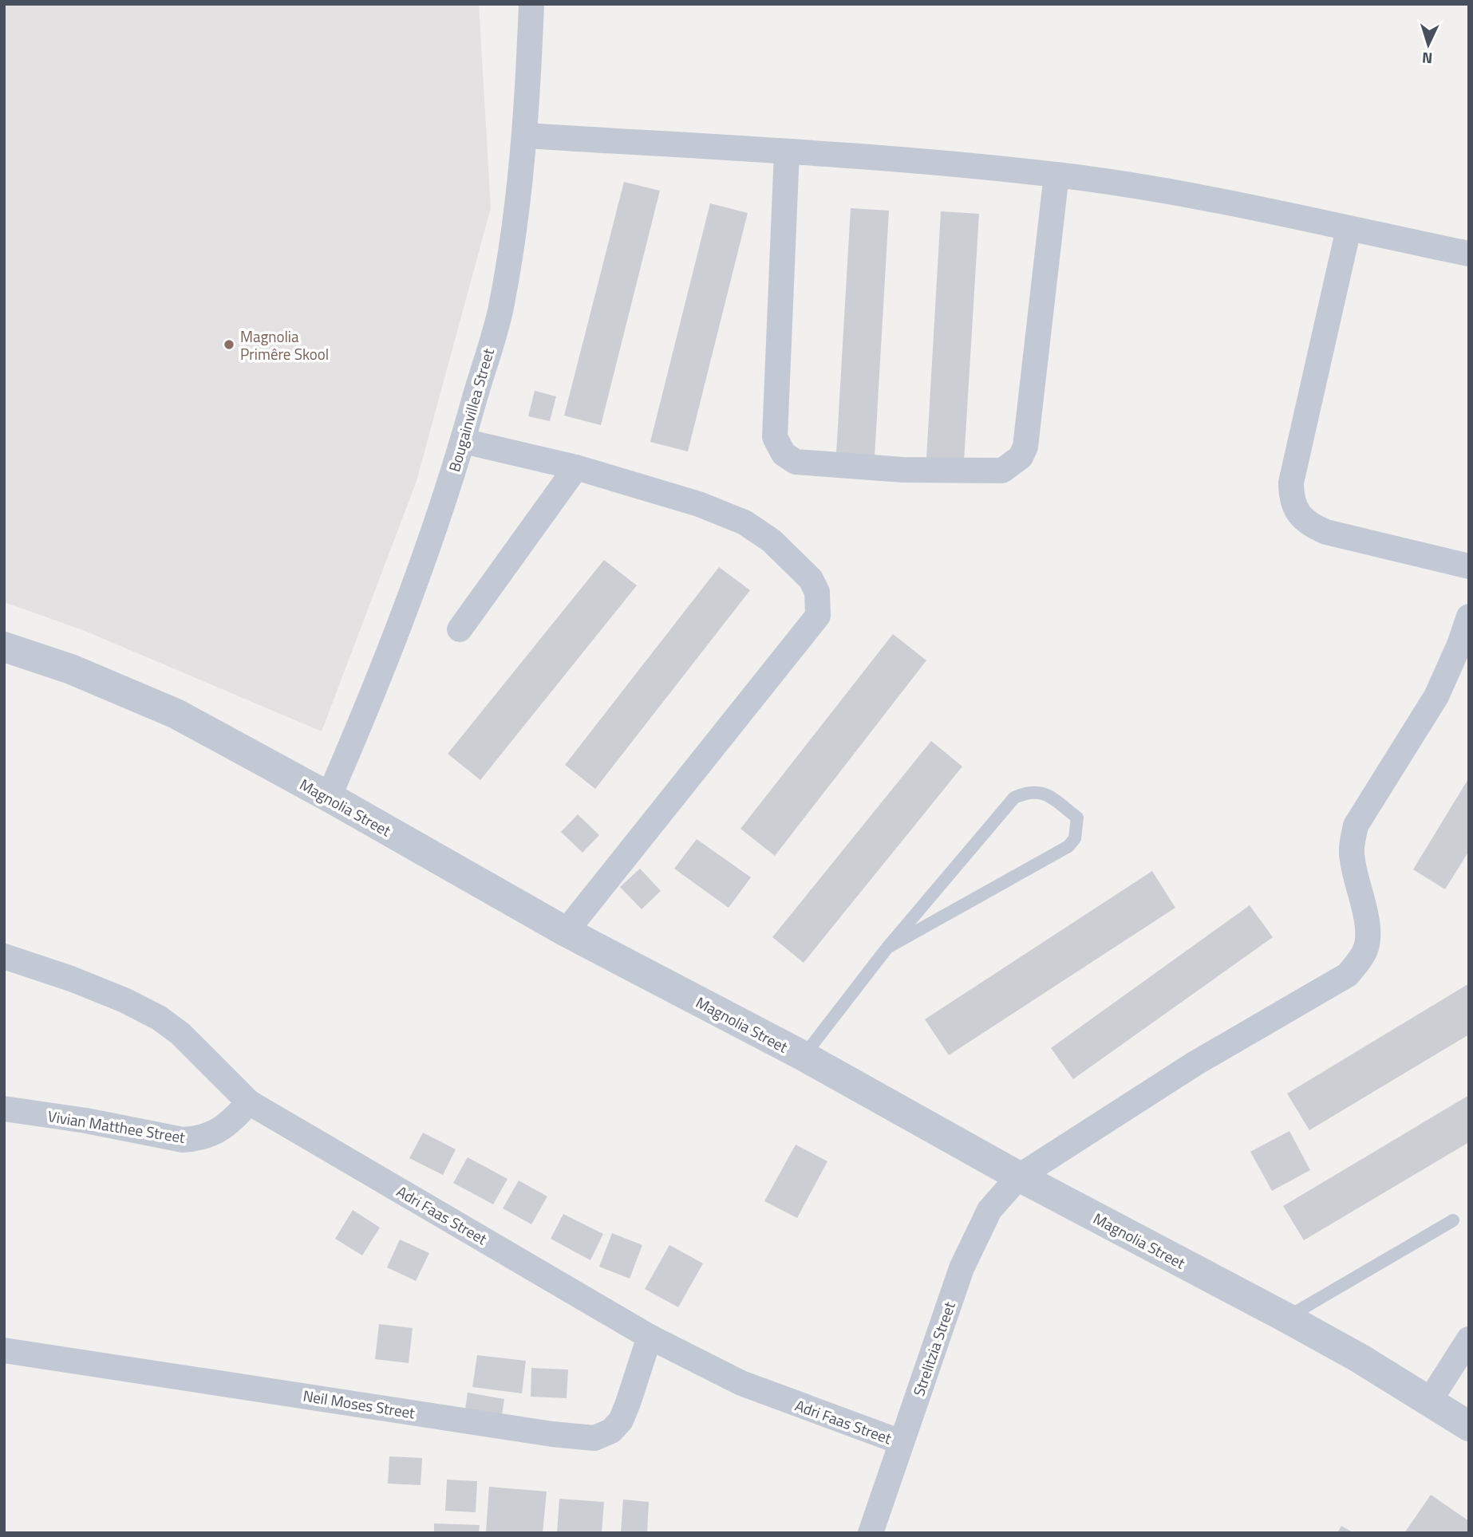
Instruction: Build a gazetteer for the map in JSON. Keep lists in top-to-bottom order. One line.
{"streets":{"street":["Bougainvillea Street","Magnolia Street","Vivian Matthee Street","Adri Faas Street","Strelitzia Street","Neil Moses Street"]},"crossings":[["Bougainvillea Street","Magnolia Street"],["Magnolia Street","Strelitzia Street"],["Vivian Matthee Street","Adri Faas Street"],["Adri Faas Street","Strelitzia Street"],["Adri Faas Street","Neil Moses Street"]],"places":["Magnolia Primêre Skool"],"north":"bottom"}
